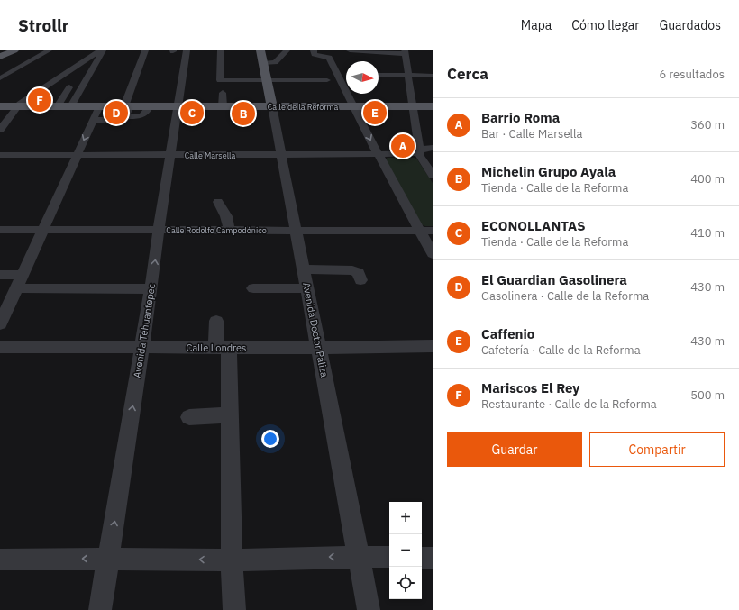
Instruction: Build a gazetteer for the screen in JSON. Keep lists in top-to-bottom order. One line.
{"streets":{"main road":["Calle de la Reforma","Avenida Doctor Paliza"],"street":["Calle Marsella","Calle Rodolfo Campodónico","Avenida Tehuantepec","Calle Londres"]},"crossings":[["Calle de la Reforma","Avenida Doctor Paliza"],["Calle de la Reforma","Avenida Tehuantepec"],["Calle Marsella","Avenida Doctor Paliza"],["Calle Marsella","Avenida Tehuantepec"],["Calle Rodolfo Campodónico","Avenida Doctor Paliza"],["Calle Rodolfo Campodónico","Avenida Tehuantepec"],["Avenida Doctor Paliza","Calle Londres"],["Avenida Tehuantepec","Calle Londres"]],"north":"right","page":{"header":"Strollr","nav":["Mapa","Cómo llegar","Guardados"],"heading":["Cerca","6 resultados"],"pins":["F","C","D","E","B","A"],"list":[{"mark":"A","name":"Barrio Roma","note":"Bar · Calle Marsella","value":"360 m"},{"mark":"B","name":"Michelin Grupo Ayala","note":"Tienda · Calle de la Reforma","value":"400 m"},{"mark":"C","name":"ECONOLLANTAS","note":"Tienda · Calle de la Reforma","value":"410 m"},{"mark":"D","name":"El Guardian Gasolinera","note":"Gasolinera · Calle de la Reforma","value":"430 m"},{"mark":"E","name":"Caffenio","note":"Cafetería · Calle de la Reforma","value":"430 m"},{"mark":"F","name":"Mariscos El Rey","note":"Restaurante · Calle de la Reforma","value":"500 m"}],"buttons":["Guardar","Compartir"],"map_buttons":["+","−"]}}
